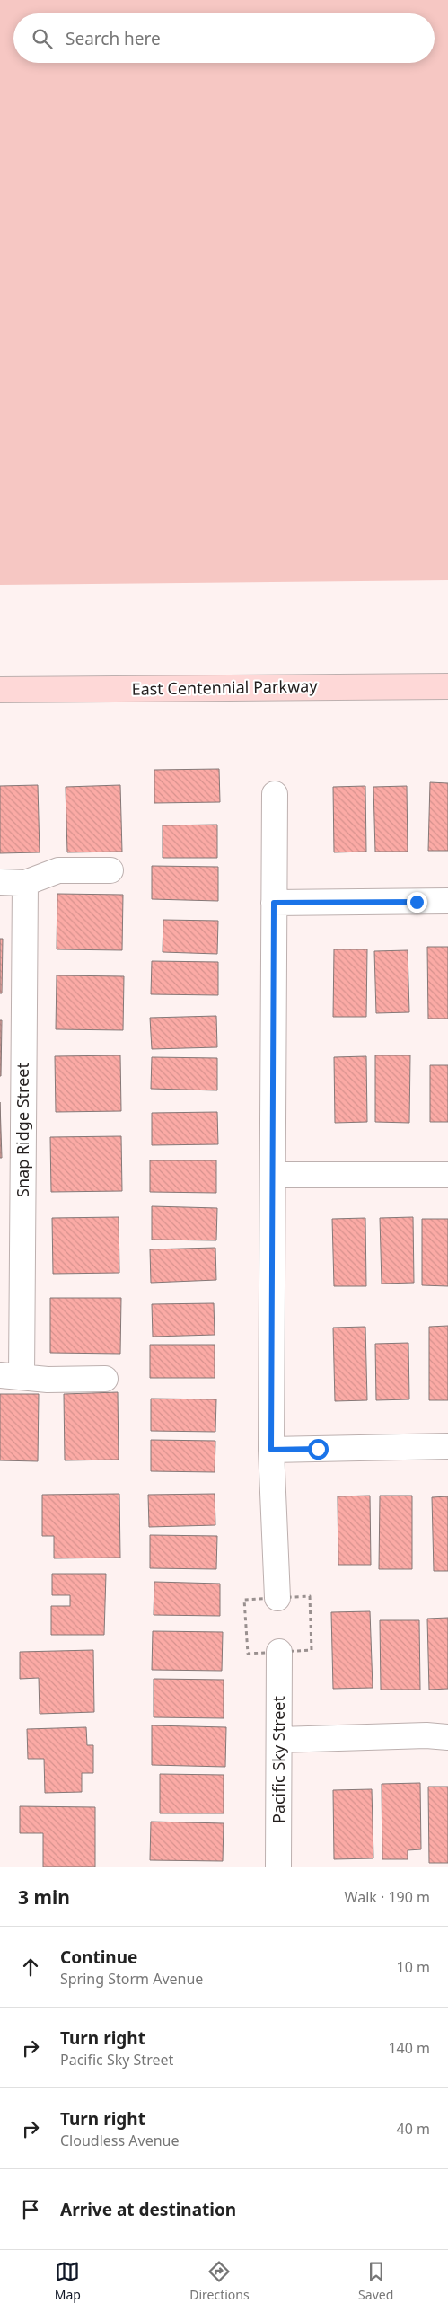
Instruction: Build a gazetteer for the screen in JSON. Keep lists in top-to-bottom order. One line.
{"streets":{"main road":["East Centennial Parkway"],"street":["Snap Ridge Street","Pacific Sky Street"]},"page":{"search":"Search here","heading":["3 min","Walk · 190 m"],"list":[["Continue","Spring Storm Avenue","10 m"],["Turn right","Pacific Sky Street","140 m"],["Turn right","Cloudless Avenue","40 m"],"Arrive at destination"],"nav":["Map","Directions","Saved"]}}
